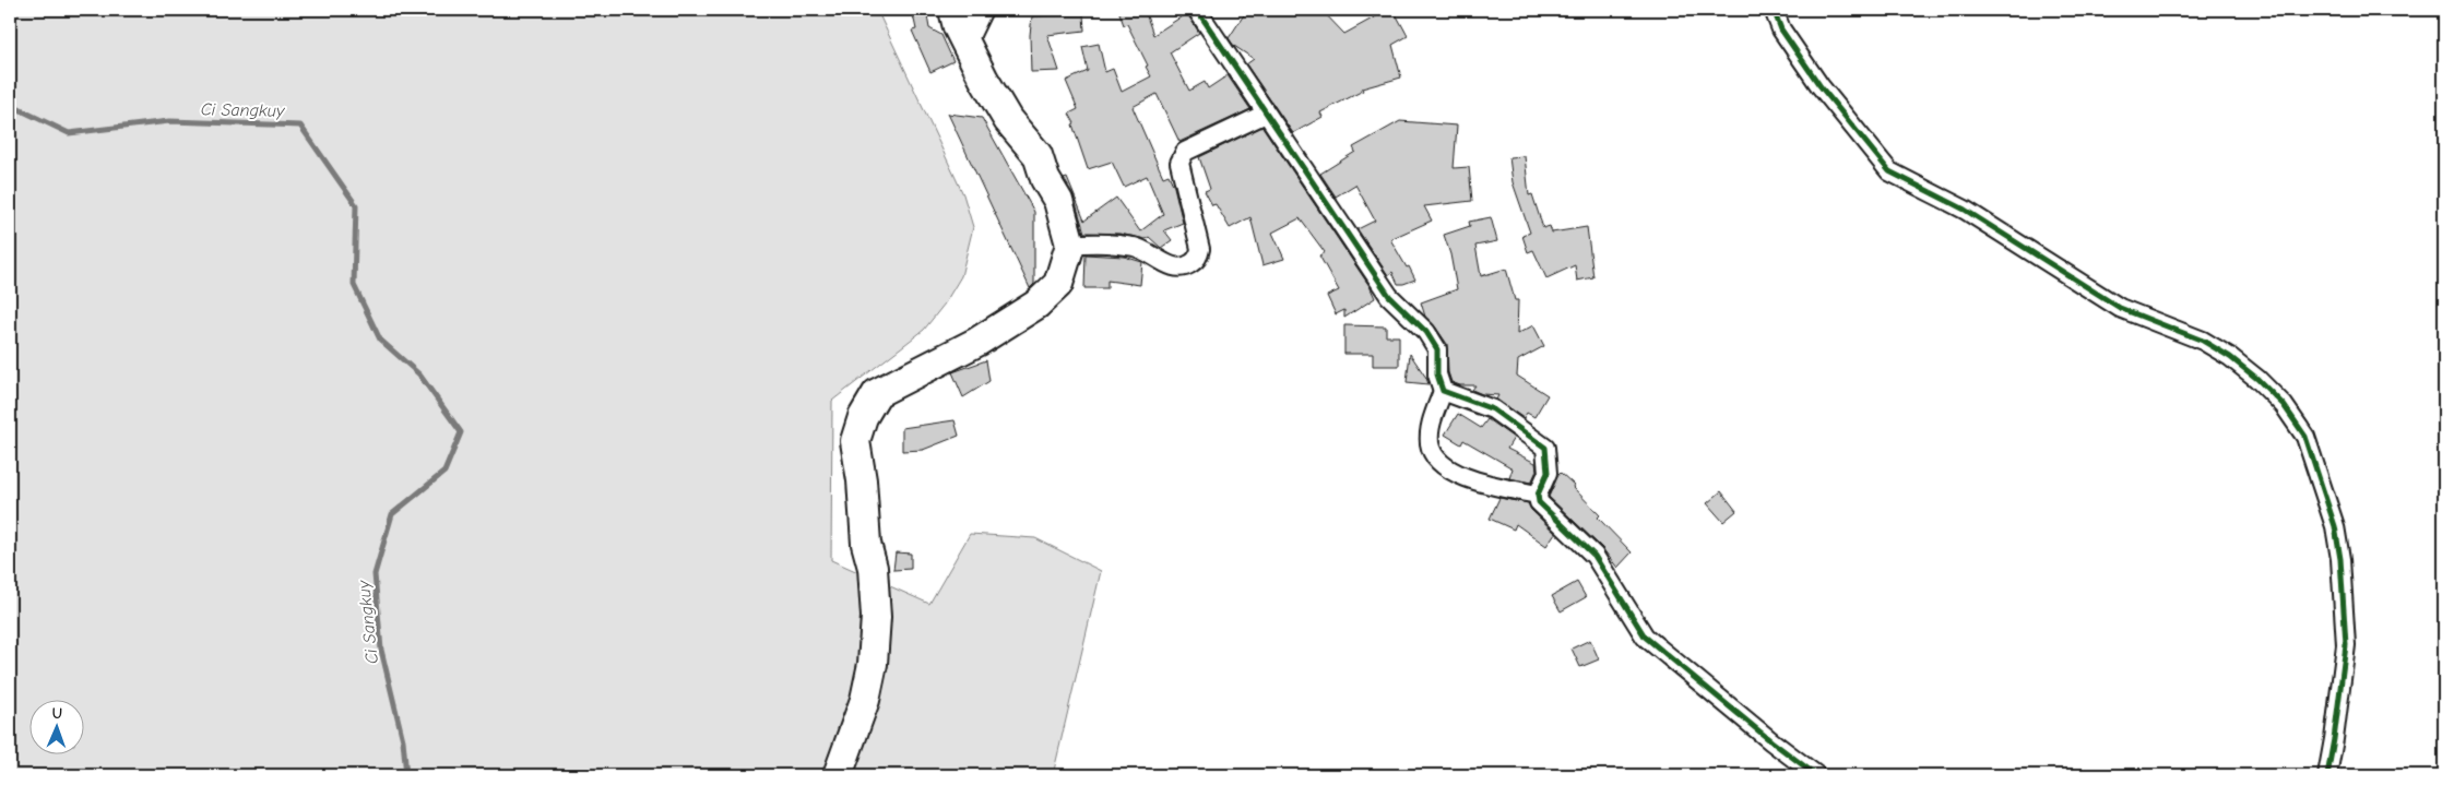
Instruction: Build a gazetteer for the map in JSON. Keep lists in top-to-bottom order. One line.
{"water":["Ci Sangkuy"],"north":"top"}
